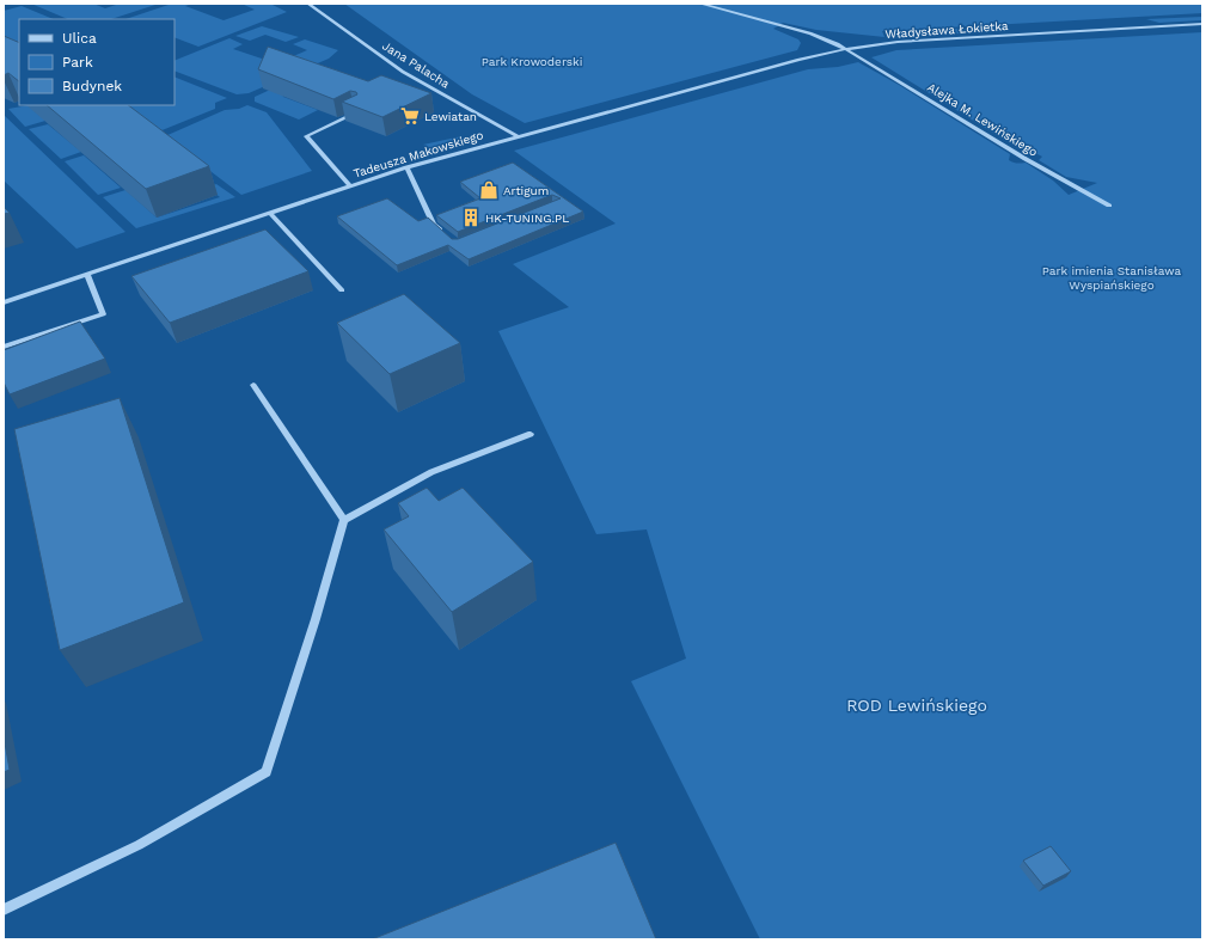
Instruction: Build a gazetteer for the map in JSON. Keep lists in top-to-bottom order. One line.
{"streets":{"street":["Władysława Łokietka","Jana Palacha","Alejka M. Lewińskiego","Tadeusza Makowskiego"]},"crossings":[["Władysława Łokietka","Alejka M. Lewińskiego"],["Władysława Łokietka","Tadeusza Makowskiego"],["Jana Palacha","Tadeusza Makowskiego"],["Alejka M. Lewińskiego","Tadeusza Makowskiego"]],"parks":["Park Krowoderski","Park imienia Stanisława Wyspiańskiego","ROD Lewińskiego"],"places":{"supermarket":["Lewiatan"],"shop":["Artigum"],"building":["HK-TUNING.PL"]},"legend":["Ulica","Park","Budynek"]}
